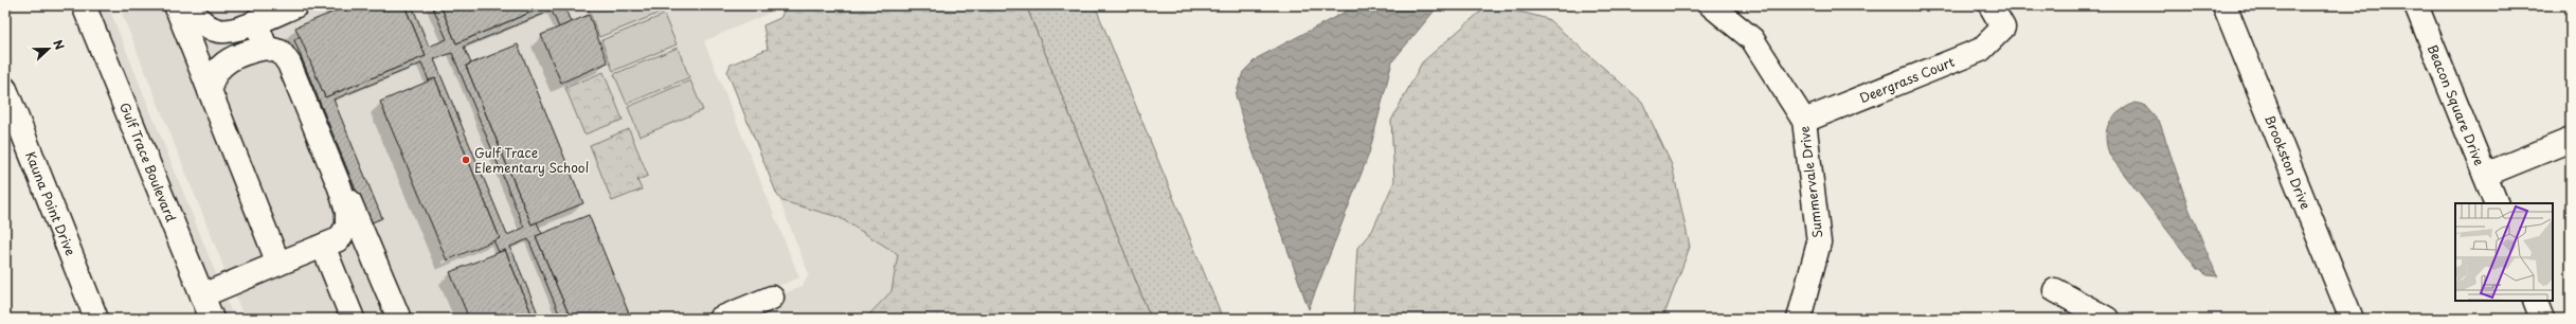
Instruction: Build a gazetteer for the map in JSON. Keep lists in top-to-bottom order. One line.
{"streets":{"street":["Deergrass Court","Beacon Square Drive","Gulf Trace Boulevard","Brookston Drive","Summervale Drive","Kauna Point Drive"]},"crossings":[["Deergrass Court","Summervale Drive"]],"places":["Gulf Trace Elementary School"],"north":"right"}
